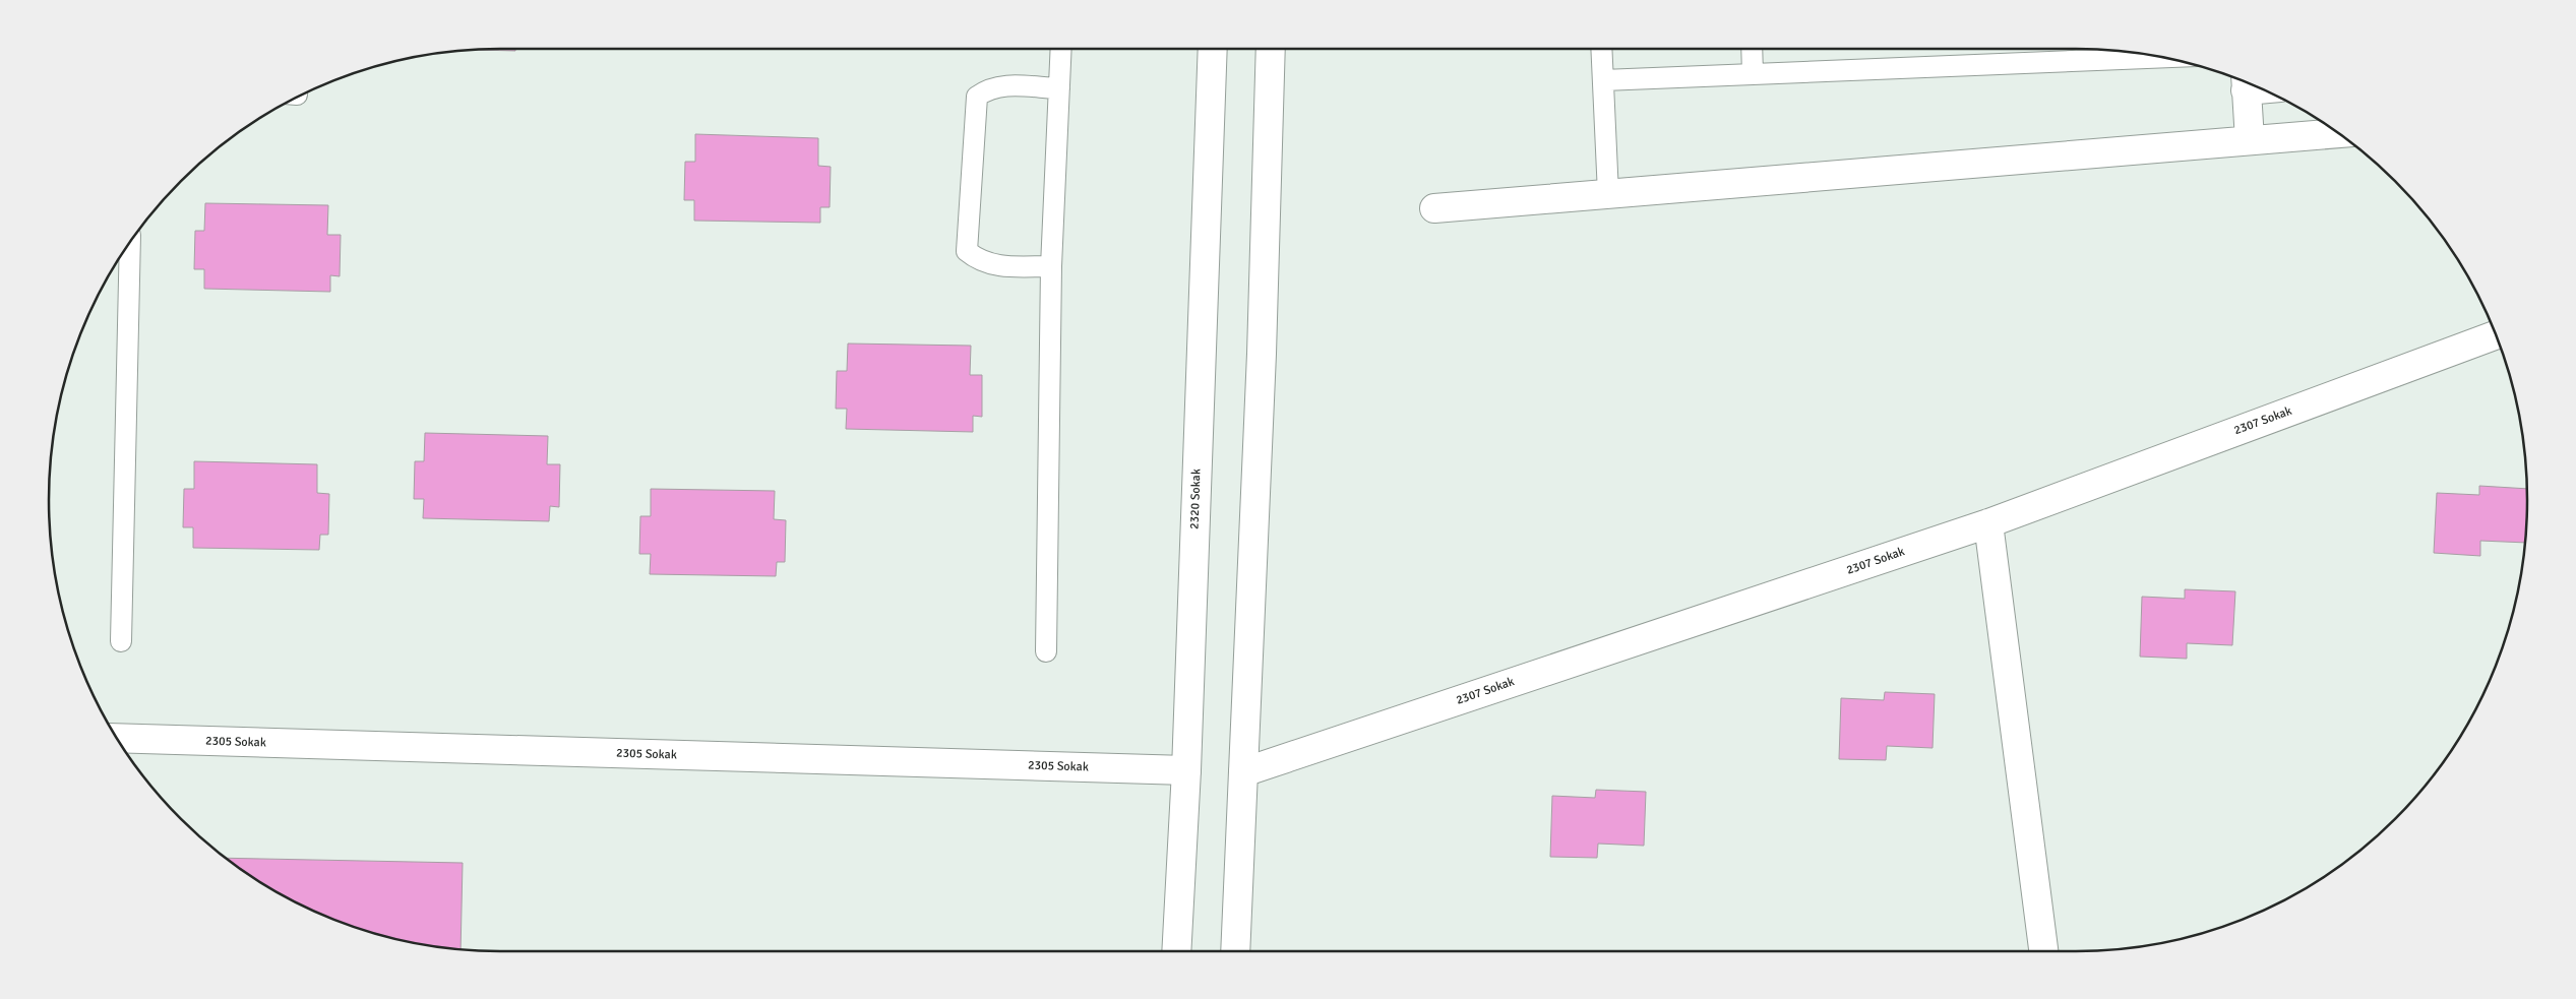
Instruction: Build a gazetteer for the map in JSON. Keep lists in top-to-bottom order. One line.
{"streets":{"street":["2307 Sokak","2320 Sokak","2305 Sokak"]},"crossings":[["2320 Sokak","2305 Sokak"]]}
